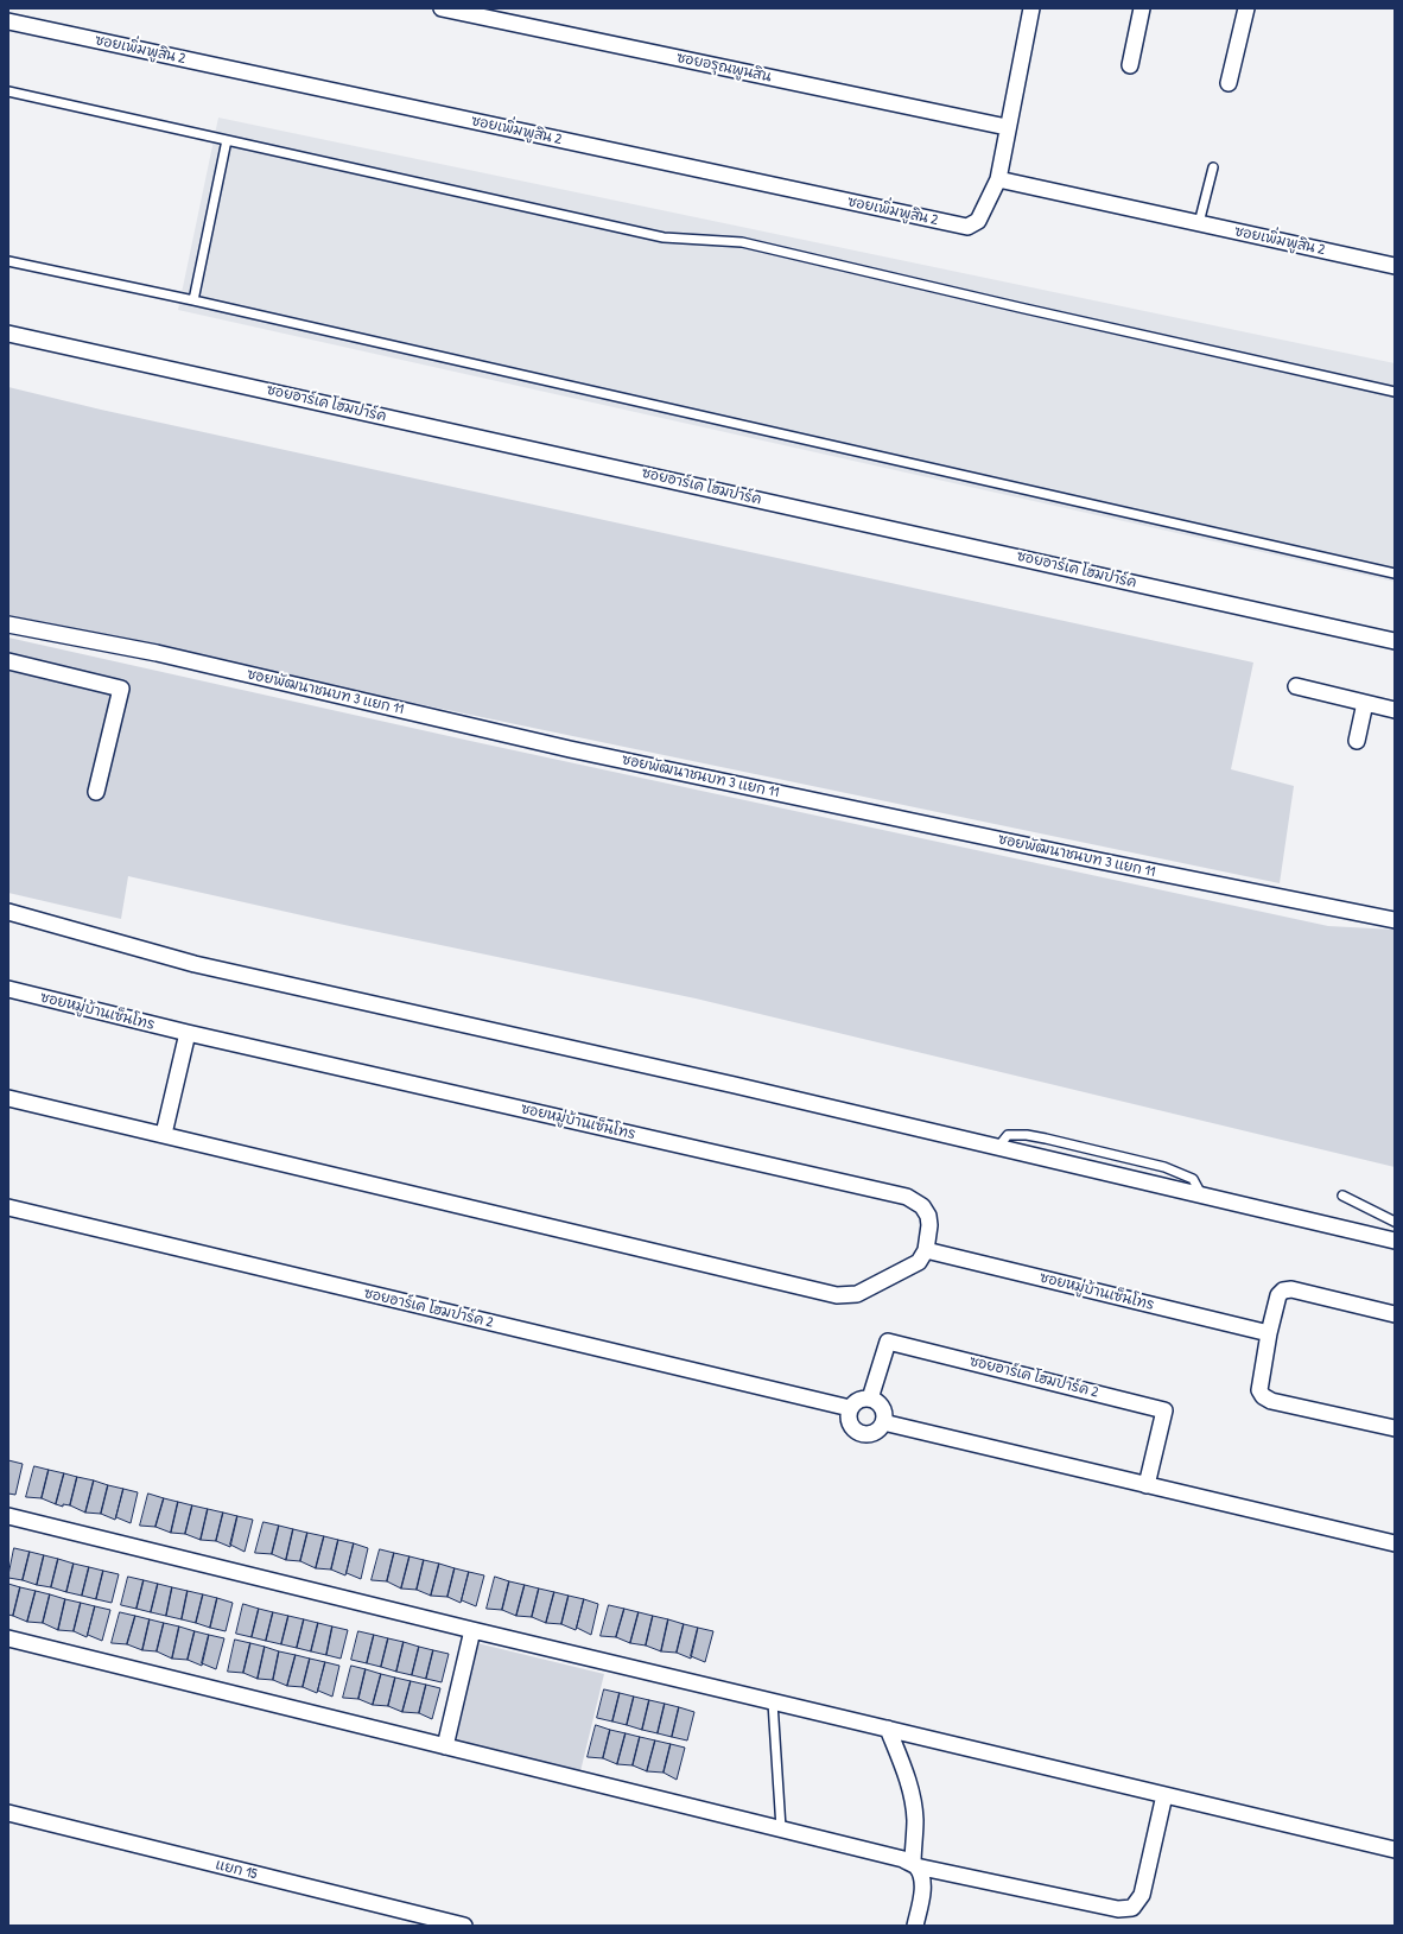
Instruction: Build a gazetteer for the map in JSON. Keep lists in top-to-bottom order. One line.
{"streets":{"street":["ซอยเพิ่มพูสิน 2","ซอยอรุณพูนสิน","ซอยอาร์เค โฮมปาร์ค","ซอยพัฒนาชนบท 3 แยก 11","ซอยหมู่บ้านเซ็นโทร","ซอยอาร์เค โฮมปาร์ค 2","แยก 15"]},"crossings":[["ซอยเพิ่มพูสิน 2","ซอยอรุณพูนสิน"]]}
